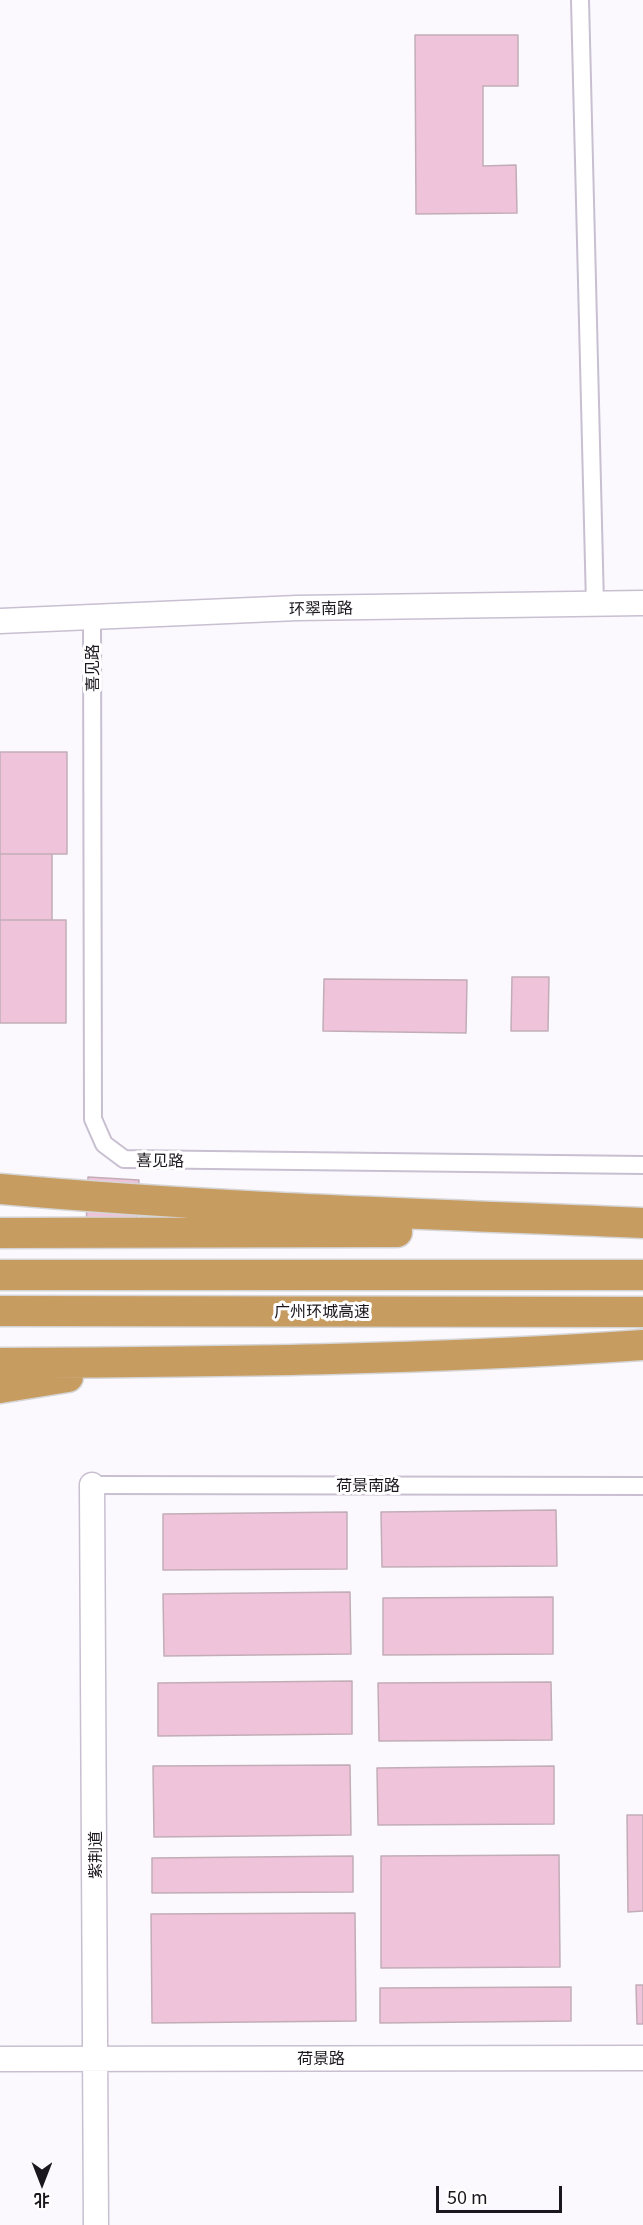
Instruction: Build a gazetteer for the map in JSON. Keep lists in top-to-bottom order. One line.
{"streets":{"highway":["广州环城高速"],"street":["环翠南路","喜见路","荷景南路","紫荆道","荷景路"]},"crossings":[["环翠南路","喜见路"],["荷景南路","紫荆道"],["紫荆道","荷景路"]],"scale_bar":"50 m","north":"bottom"}
